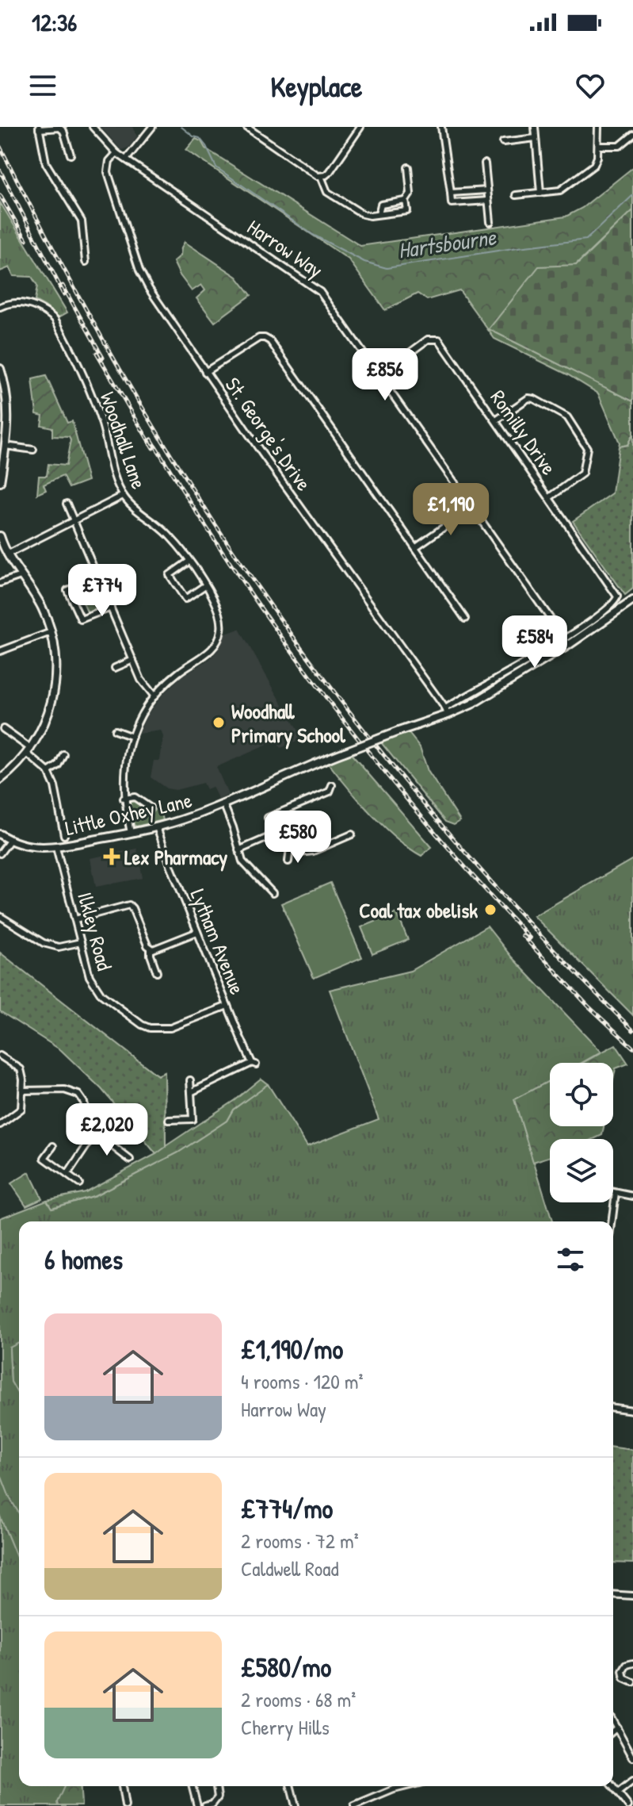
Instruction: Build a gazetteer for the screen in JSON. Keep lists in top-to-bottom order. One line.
{"streets":{"main road":["Little Oxhey Lane"],"street":["Harrow Way","Romilly Drive","St. George's Drive","Woodhall Lane","Ilkley Road","Lytham Avenue"]},"crossings":[["Harrow Way","Romilly Drive"],["Harrow Way","St. George's Drive"],["Harrow Way","Little Oxhey Lane"],["Romilly Drive","Little Oxhey Lane"],["St. George's Drive","Little Oxhey Lane"],["Woodhall Lane","Little Oxhey Lane"],["Little Oxhey Lane","Ilkley Road"],["Little Oxhey Lane","Lytham Avenue"],["Ilkley Road","Lytham Avenue"]],"water":["Hartsbourne"],"places":{"other":["Woodhall Primary School","Coal tax obelisk"],"health":["Lex Pharmacy"]},"page":{"status":"12:36","header":"Keyplace","price":["£856","£1,190","£774","£584","£580","£2,020"],"heading":"6 homes","list":[{"name":"£1,190/mo","note":"4 rooms · 120 m² · Harrow Way"},{"name":"£774/mo","note":"2 rooms · 72 m² · Caldwell Road"},{"name":"£580/mo","note":"2 rooms · 68 m² · Cherry Hills"}]}}
